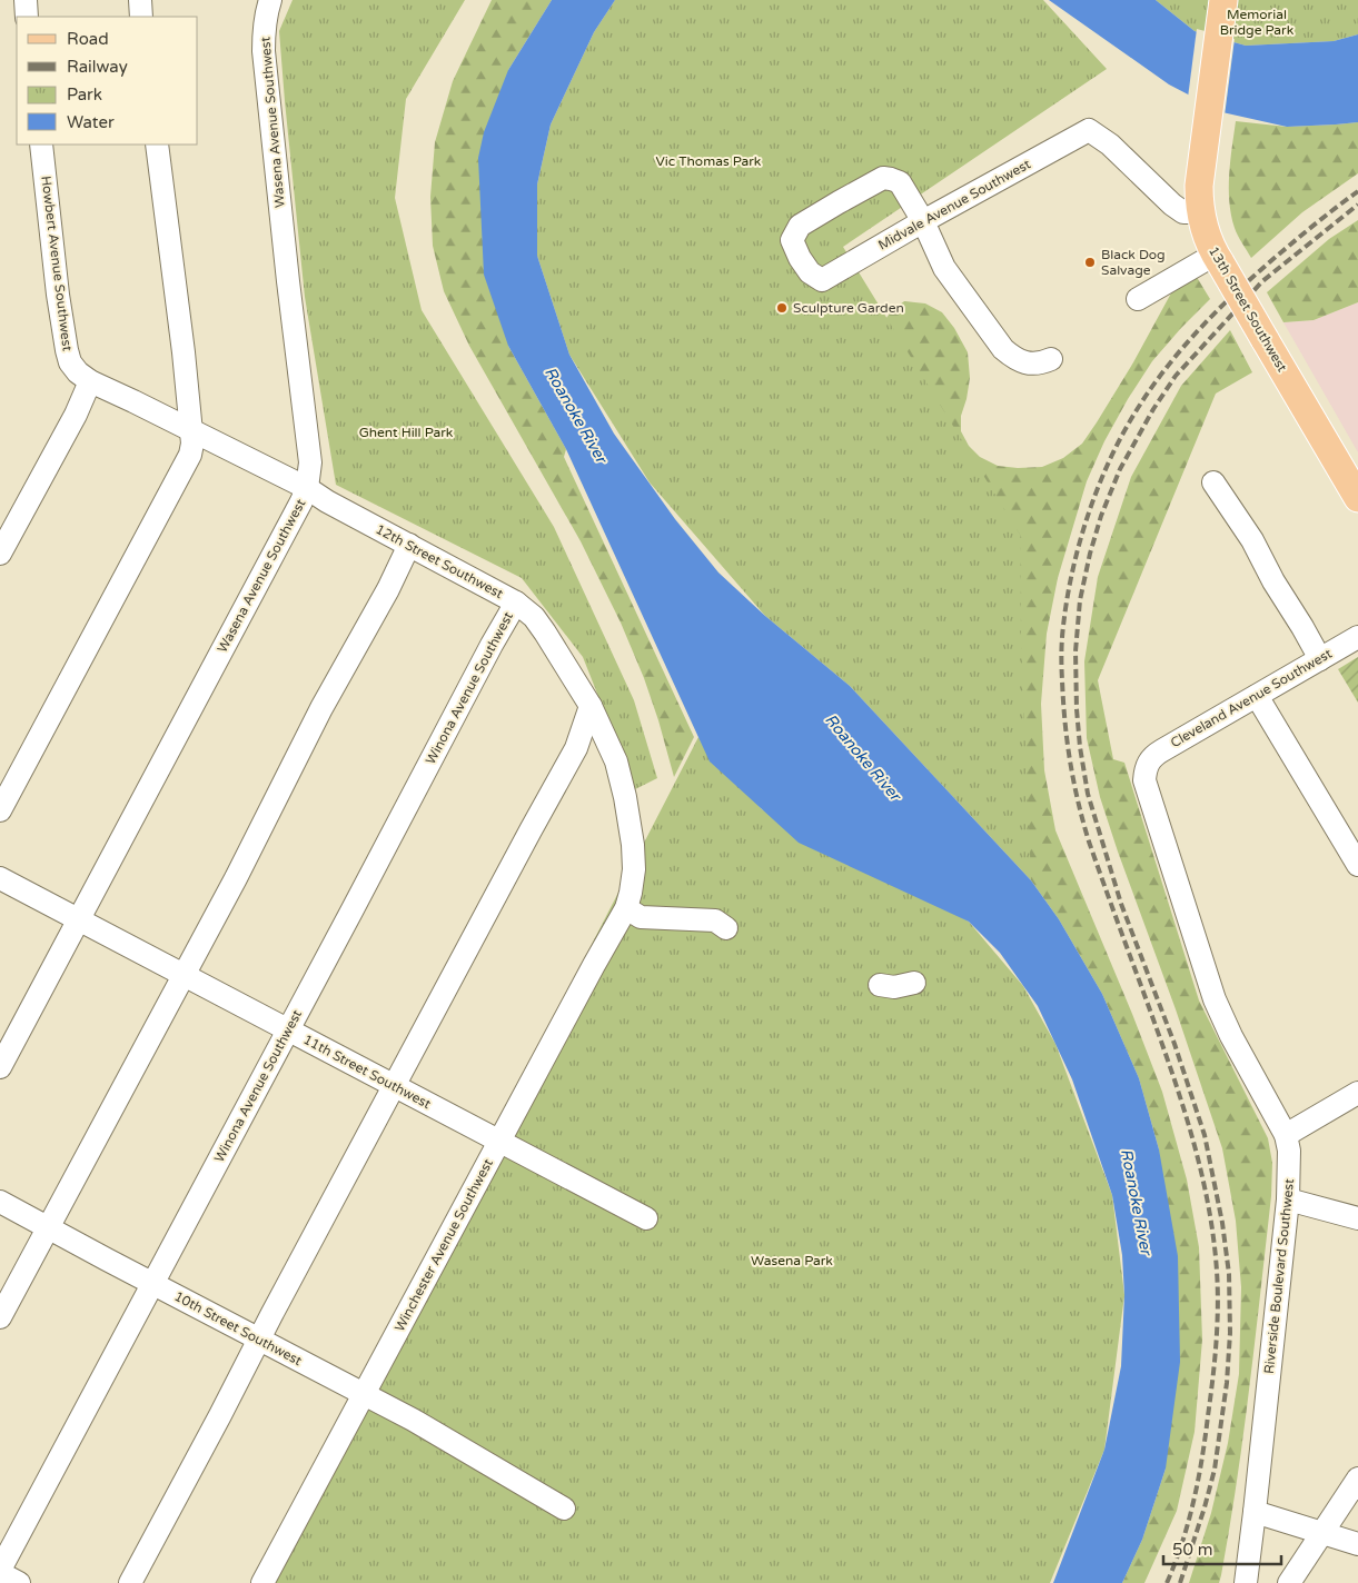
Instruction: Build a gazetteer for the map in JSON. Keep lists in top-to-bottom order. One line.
{"streets":{"main road":["13th Street Southwest"],"street":["Wasena Avenue Southwest","Midvale Avenue Southwest","Howbert Avenue Southwest","12th Street Southwest","Winona Avenue Southwest","Cleveland Avenue Southwest","11th Street Southwest","Winchester Avenue Southwest","Riverside Boulevard Southwest","10th Street Southwest"]},"crossings":[["Wasena Avenue Southwest","12th Street Southwest"],["Wasena Avenue Southwest","11th Street Southwest"],["Midvale Avenue Southwest","13th Street Southwest"],["Howbert Avenue Southwest","12th Street Southwest"],["12th Street Southwest","Winona Avenue Southwest"],["12th Street Southwest","Winchester Avenue Southwest"],["Winona Avenue Southwest","11th Street Southwest"],["Winona Avenue Southwest","10th Street Southwest"],["Cleveland Avenue Southwest","Riverside Boulevard Southwest"],["11th Street Southwest","Winchester Avenue Southwest"],["Winchester Avenue Southwest","10th Street Southwest"]],"water":["Roanoke River"],"parks":["Memorial Bridge Park","Vic Thomas Park","Ghent Hill Park","Wasena Park"],"places":["Black Dog Salvage","Sculpture Garden"],"legend":["Road","Railway","Park","Water"],"scale_bar":"50 m"}
